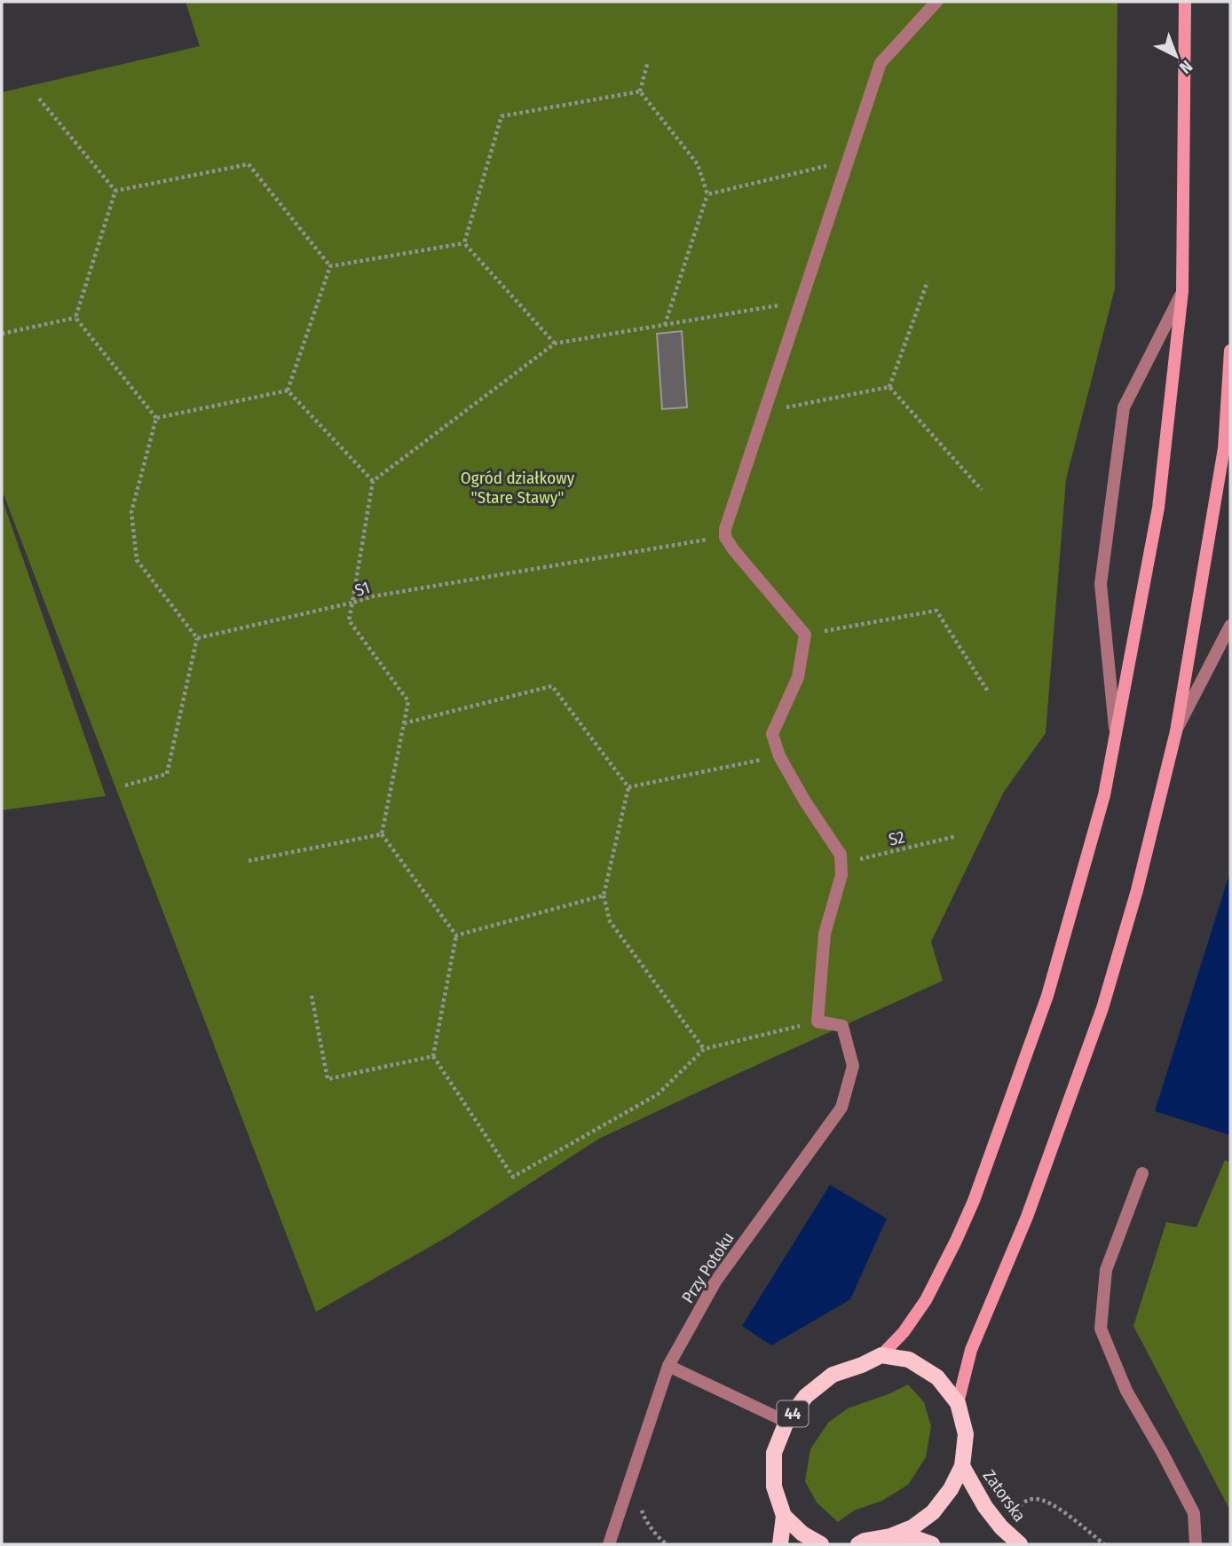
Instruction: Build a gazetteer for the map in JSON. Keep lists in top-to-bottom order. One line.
{"streets":{"main road":["44","Zatorska"],"lane":["Przy Potoku"],"path":["S1","S2"]},"parks":["Ogród działkowy \"Stare Stawy\""],"north":"bottom right"}
